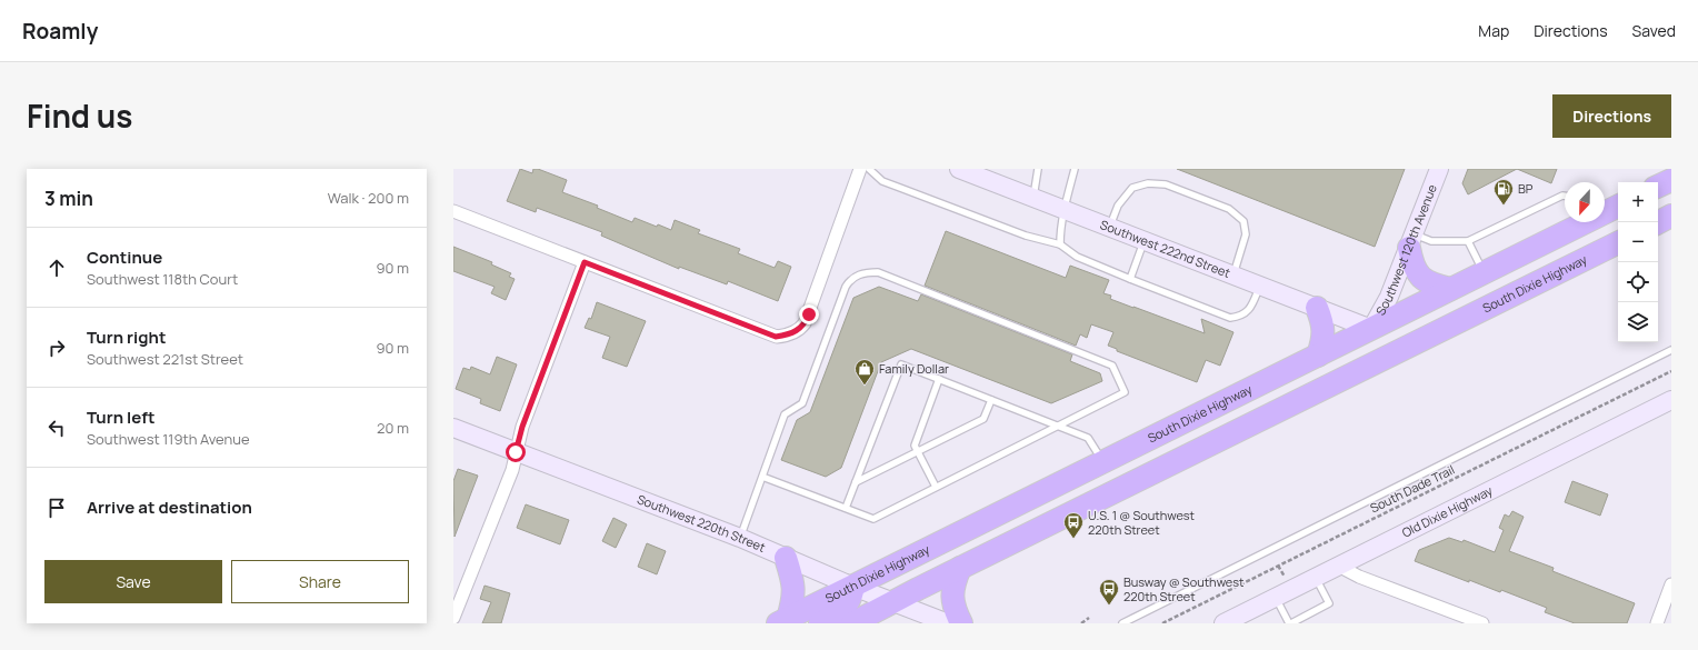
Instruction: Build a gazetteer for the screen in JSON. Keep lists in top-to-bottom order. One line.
{"streets":{"highway":["South Dixie Highway"],"street":["Southwest 222nd Street","Southwest 120th Avenue","Old Dixie Highway","Southwest 220th Street"],"path":["South Dade Trail"]},"crossings":[["Southwest 222nd Street","Southwest 120th Avenue"],["Southwest 222nd Street","South Dixie Highway"],["Southwest 120th Avenue","South Dixie Highway"],["South Dixie Highway","Southwest 220th Street"]],"places":{"fuel station":["BP"],"shop":["Family Dollar"],"bus stop":["U.S. 1 @ Southwest 220th Street","Busway @ Southwest 220th Street"]},"north":"bottom","page":{"header":"Roamly","nav":["Map","Directions","Saved"],"title":"Find us","buttons":["Directions",["Save","Share"]],"heading":["3 min","Walk · 200 m"],"map_buttons":["+","−"],"list":[["Continue","Southwest 118th Court","90 m"],["Turn right","Southwest 221st Street","90 m"],["Turn left","Southwest 119th Avenue","20 m"],"Arrive at destination"]}}
